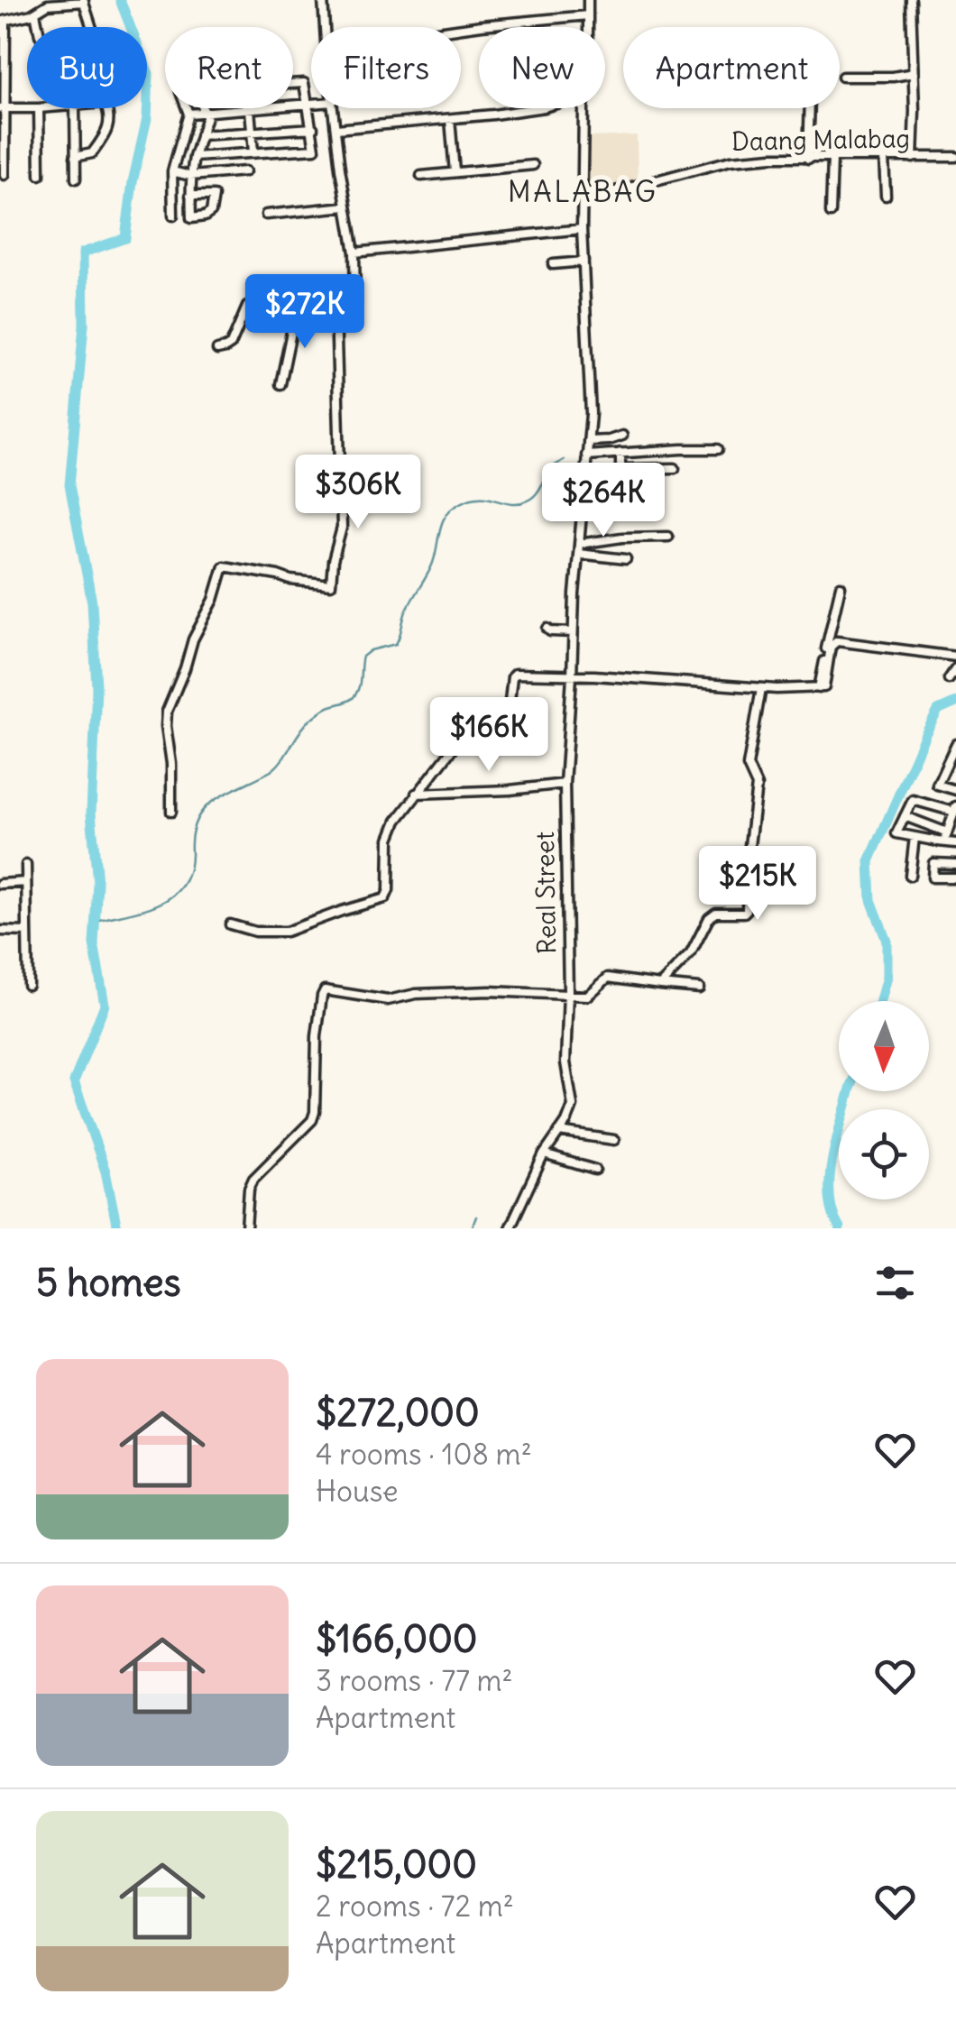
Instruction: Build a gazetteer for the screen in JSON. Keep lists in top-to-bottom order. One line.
{"streets":{"street":["Daang Malabag","Real Street"]},"crossings":[["Daang Malabag","Real Street"]],"districts":["MALABAG"],"north":"bottom","page":{"chip":["Buy","Rent","Filters","New","Apartment"],"price":["$272K","$306K","$264K","$166K","$215K"],"heading":"5 homes","list":[{"name":"$272,000","note":"4 rooms · 108 m² · House"},{"name":"$166,000","note":"3 rooms · 77 m² · Apartment"},{"name":"$215,000","note":"2 rooms · 72 m² · Apartment"}]}}
